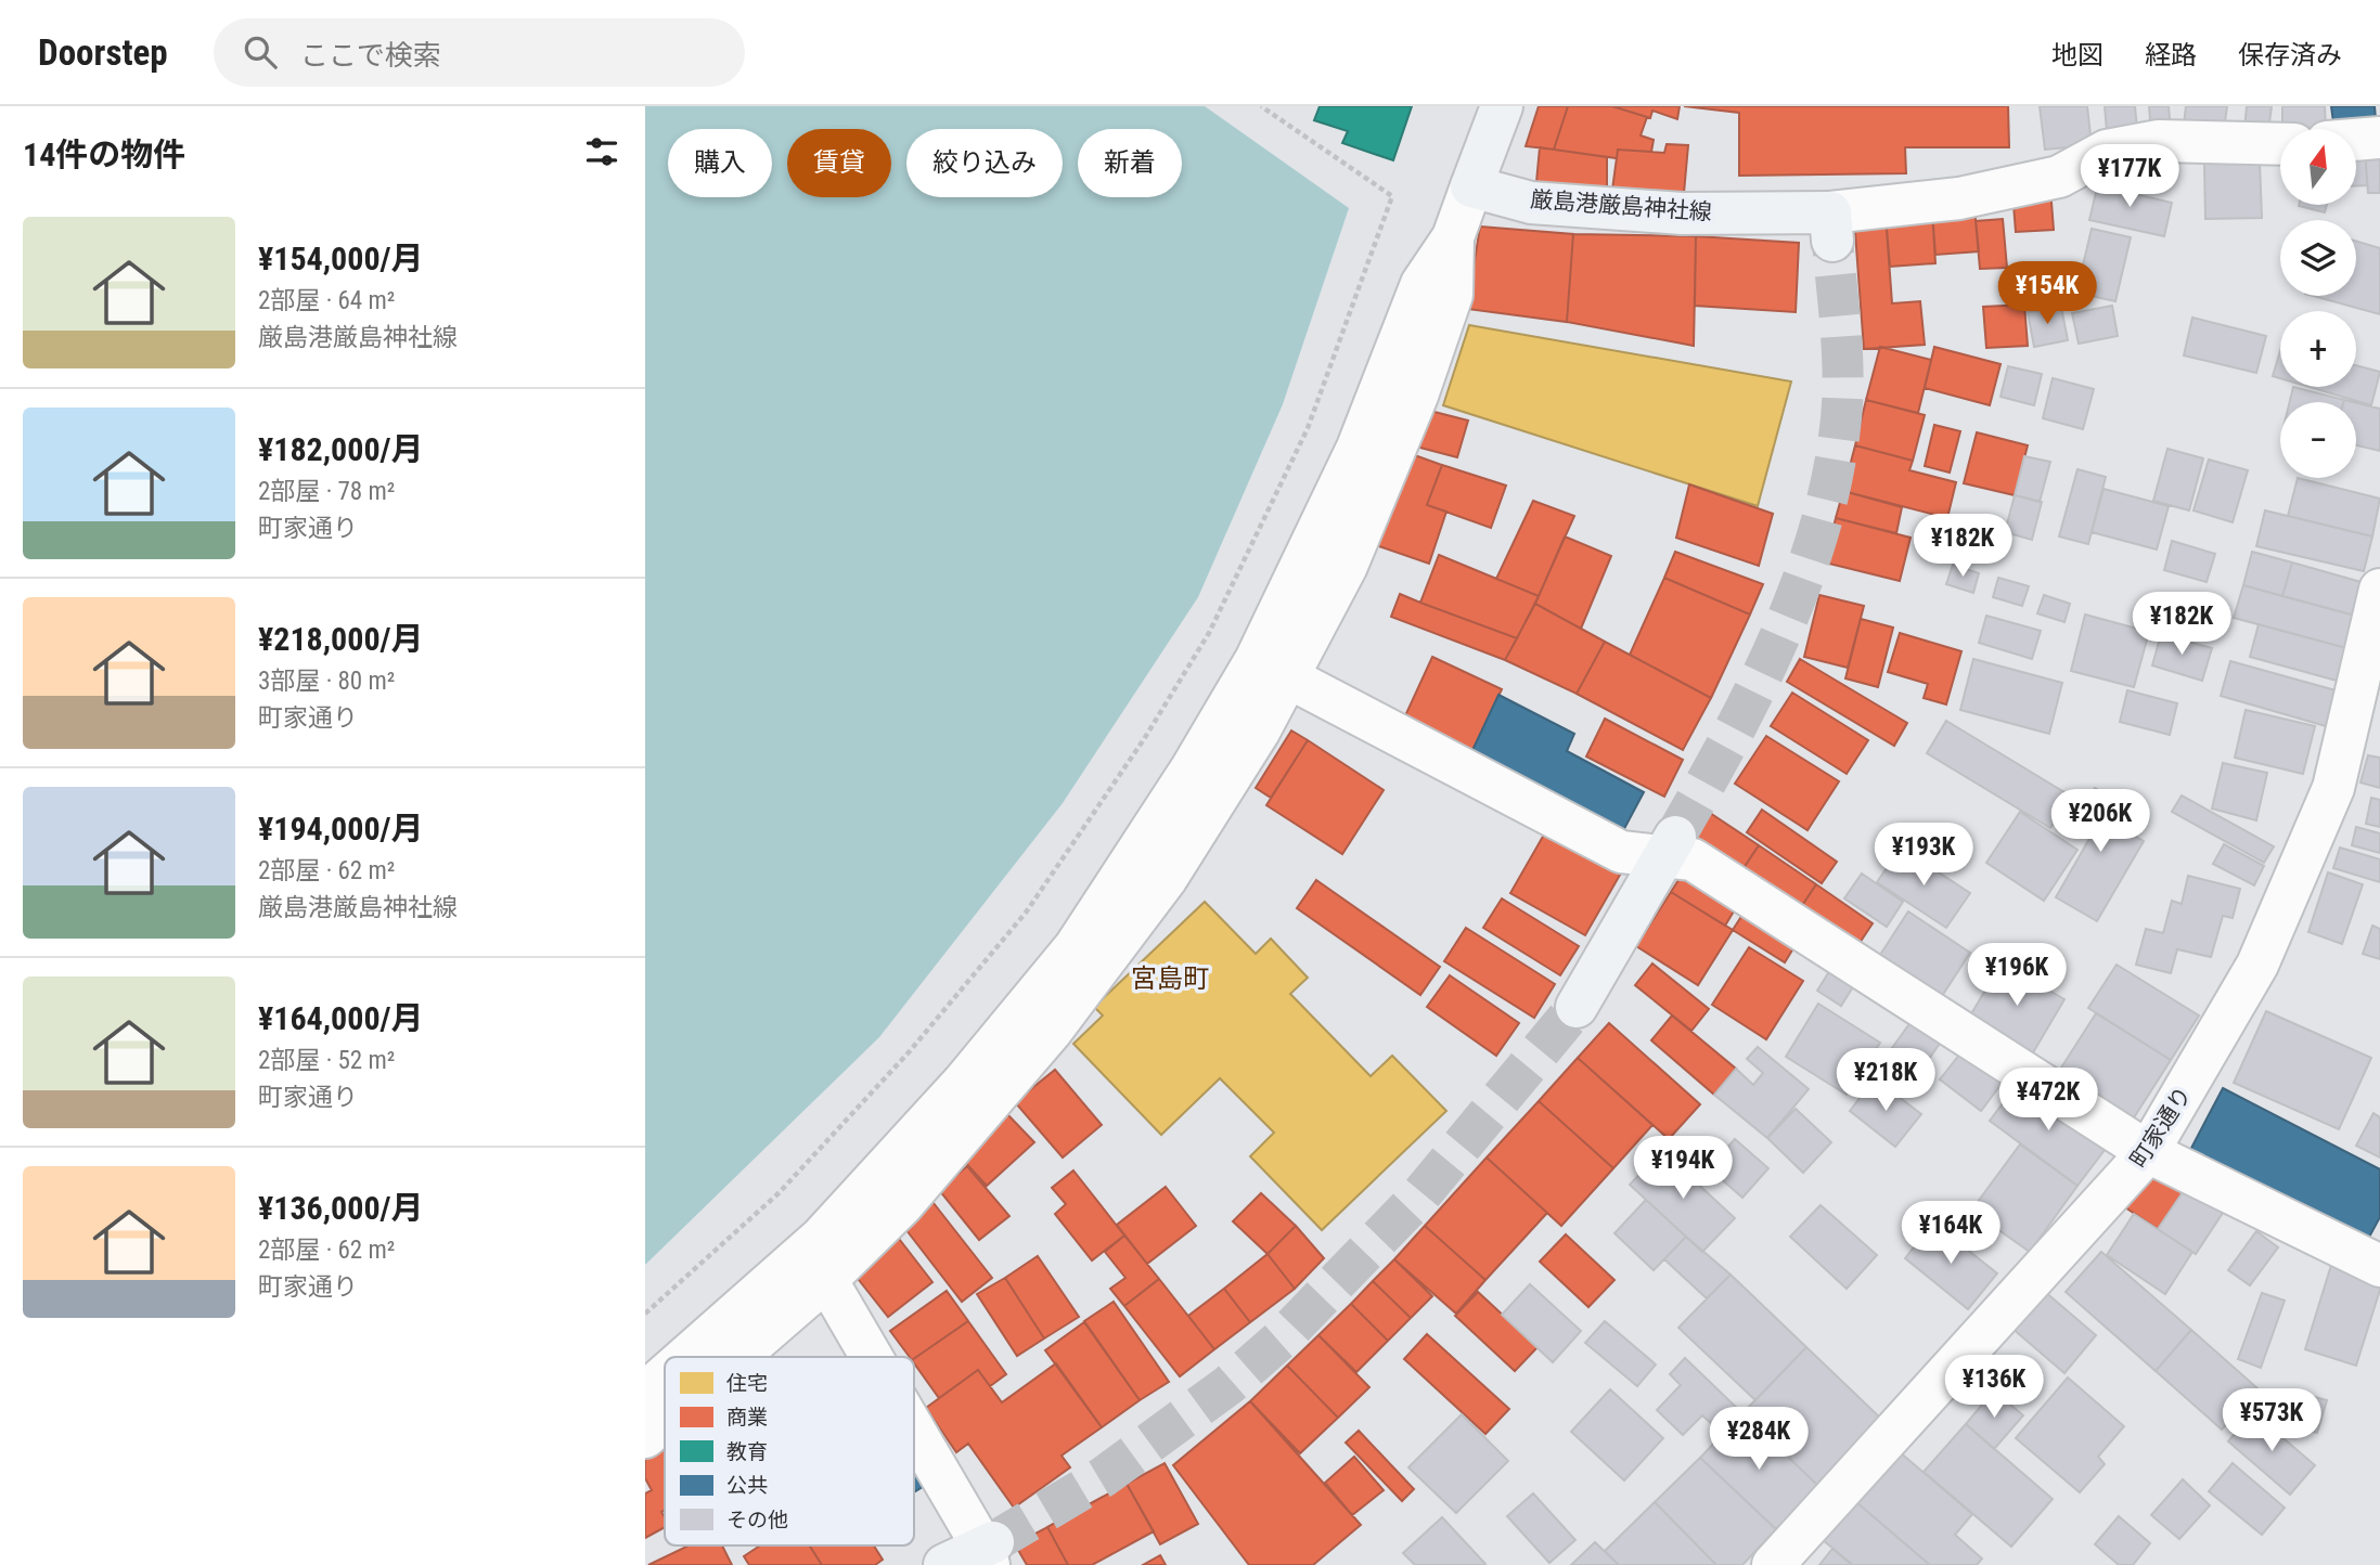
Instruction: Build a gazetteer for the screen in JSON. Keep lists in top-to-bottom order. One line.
{"streets":{"main road":["厳島港厳島神社線"],"street":["町家通り"]},"districts":["宮島町"],"legend":["住宅","商業","教育","公共","その他"],"north":"top","page":{"header":"Doorstep","search":"ここで検索","nav":["地図","経路","保存済み"],"heading":"14件の物件","map_buttons":["+","−"],"chip":["購入","賃貸","絞り込み","新着"],"price":["¥177K","¥154K","¥182K","¥182K","¥206K","¥193K","¥196K","¥218K","¥472K","¥194K","¥164K","¥136K","¥573K","¥284K"],"list":[{"name":"¥154,000/月","note":"2部屋 · 64 m² · 厳島港厳島神社線"},{"name":"¥182,000/月","note":"2部屋 · 78 m² · 町家通り"},{"name":"¥218,000/月","note":"3部屋 · 80 m² · 町家通り"},{"name":"¥194,000/月","note":"2部屋 · 62 m² · 厳島港厳島神社線"},{"name":"¥164,000/月","note":"2部屋 · 52 m² · 町家通り"},{"name":"¥136,000/月","note":"2部屋 · 62 m² · 町家通り"}]}}
